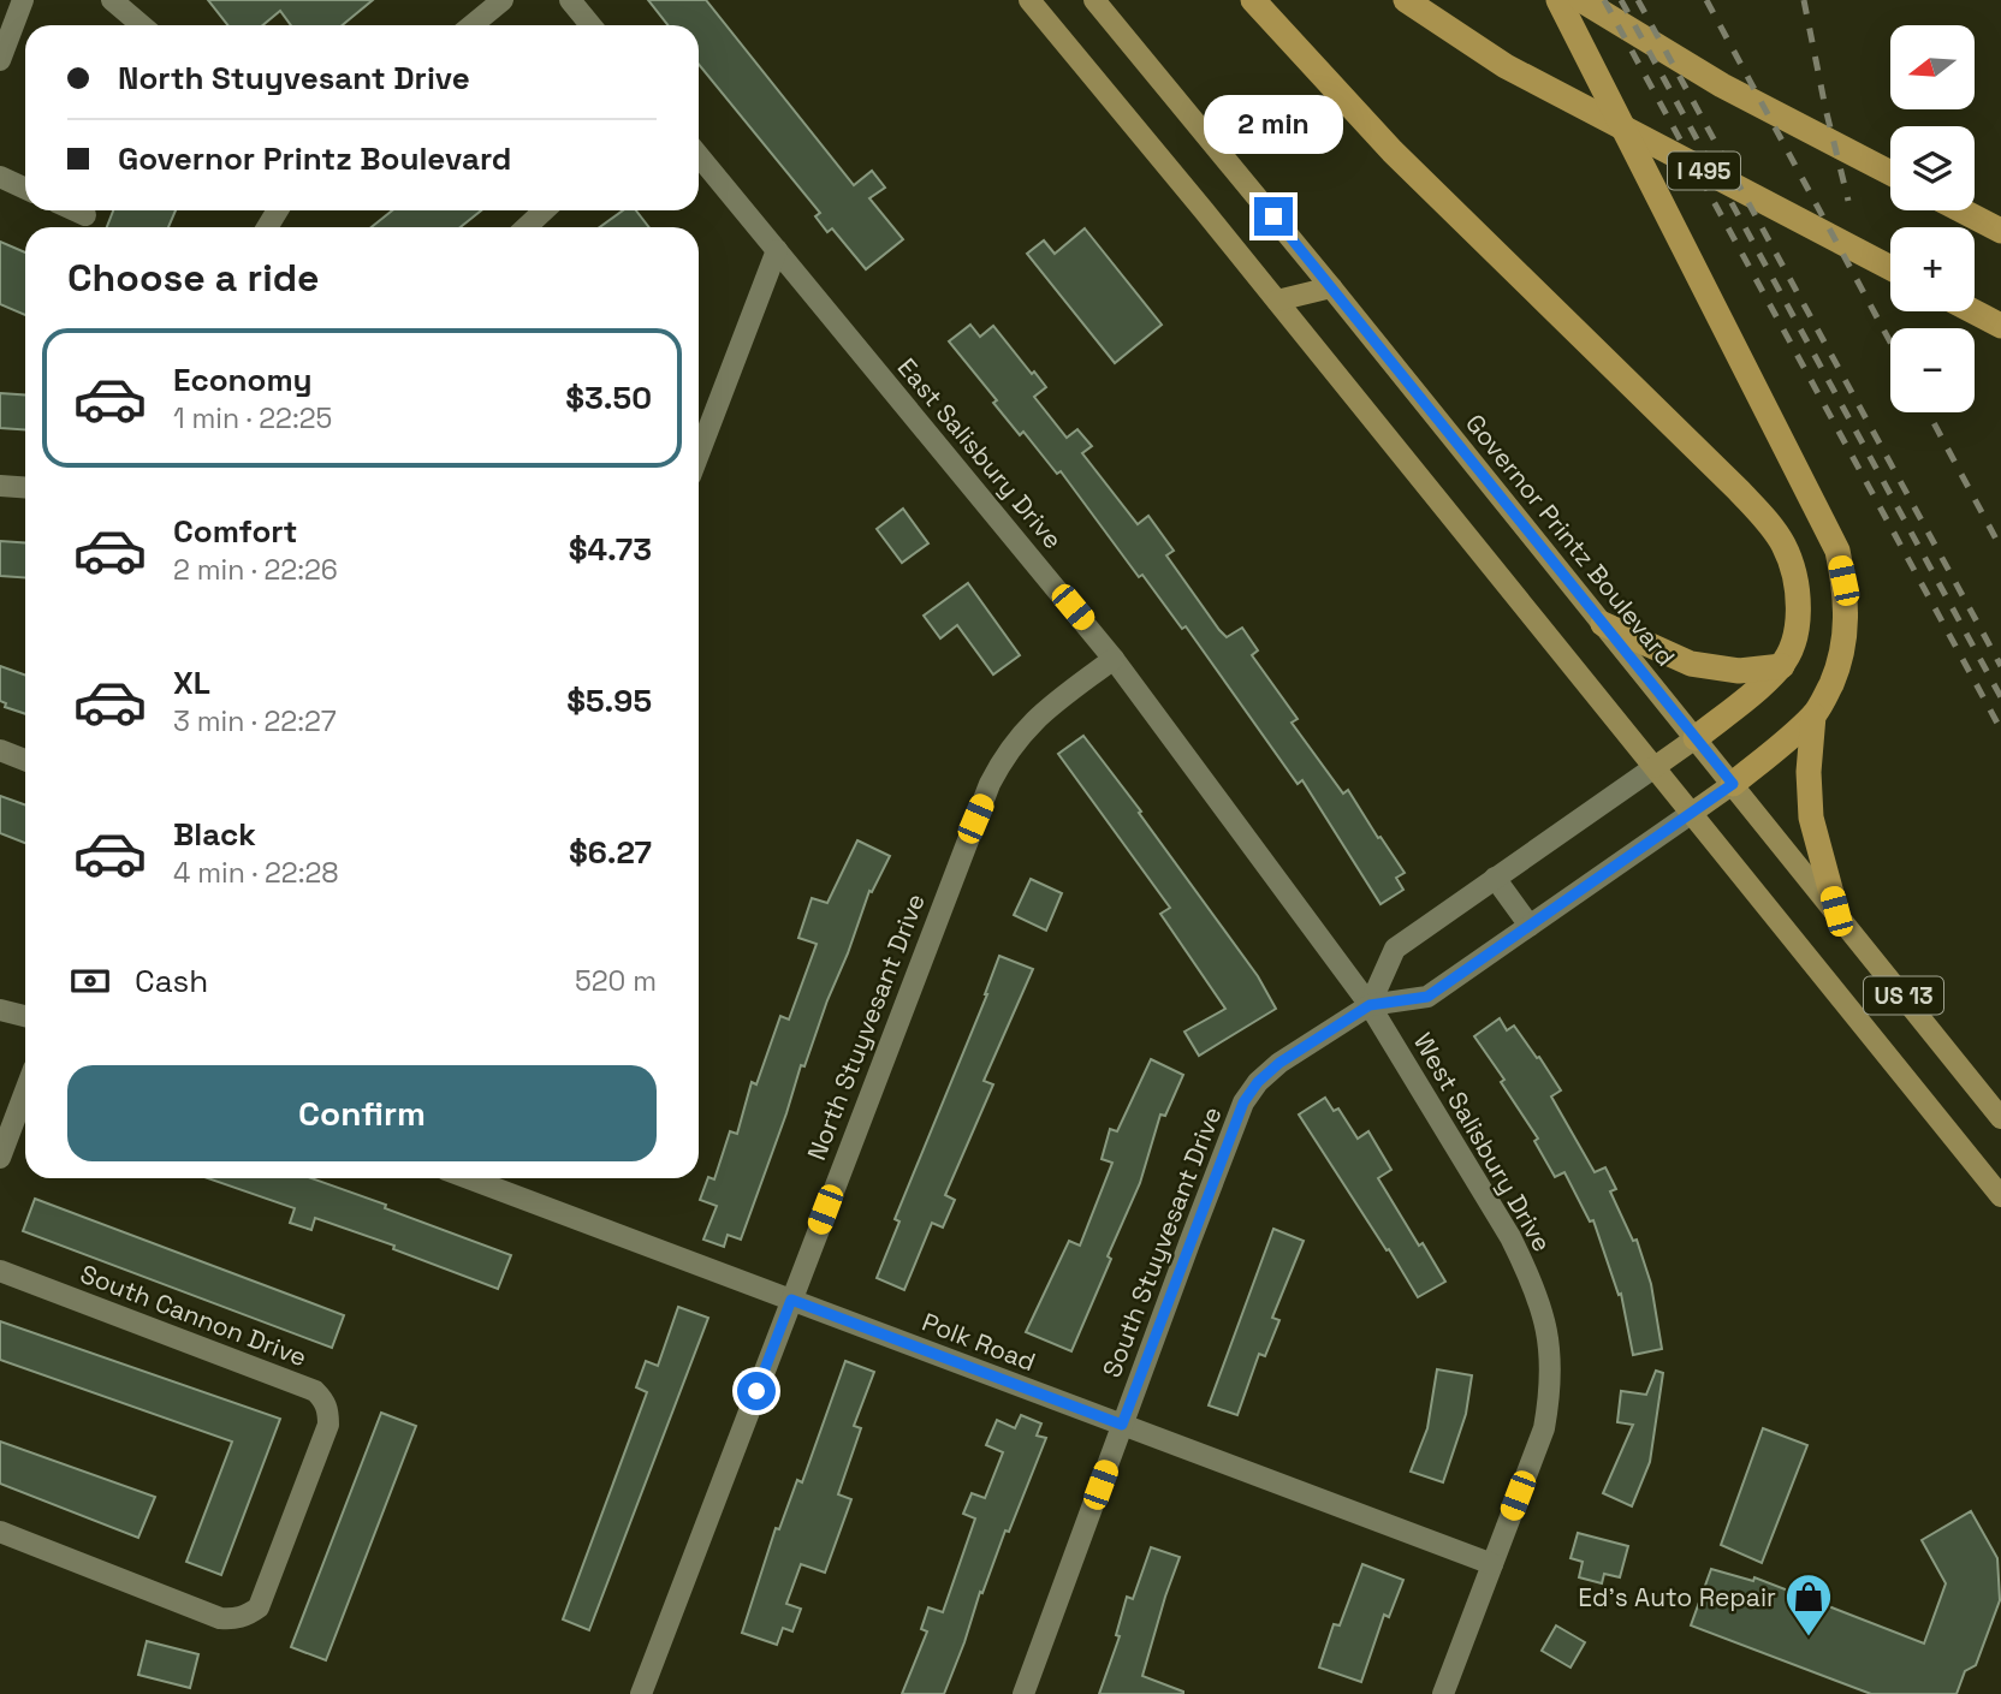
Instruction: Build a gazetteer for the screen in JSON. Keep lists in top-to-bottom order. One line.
{"streets":{"highway":["I 495"],"main road":["Governor Printz Boulevard","US 13","South Stuyvesant Drive"],"street":["East Salisbury Drive","North Stuyvesant Drive","West Salisbury Drive","South Cannon Drive","Polk Road"]},"crossings":[["East Salisbury Drive","North Stuyvesant Drive"],["East Salisbury Drive","West Salisbury Drive"],["East Salisbury Drive","South Stuyvesant Drive"],["Governor Printz Boulevard","South Stuyvesant Drive"],["US 13","South Stuyvesant Drive"],["North Stuyvesant Drive","Polk Road"],["West Salisbury Drive","South Stuyvesant Drive"],["West Salisbury Drive","Polk Road"],["South Stuyvesant Drive","Polk Road"]],"places":{"shop":["Ed’s Auto Repair"]},"north":"left","page":{"map_buttons":["+","−"],"banner":["North Stuyvesant Drive","Governor Printz Boulevard"],"bubble":"2 min","heading":"Choose a ride","list":[{"name":"Economy","note":"1 min · 22:25","value":"$3.50"},{"name":"Comfort","note":"2 min · 22:26","value":"$4.73"},{"name":"XL","note":"3 min · 22:27","value":"$5.95"},{"name":"Black","note":"4 min · 22:28","value":"$6.27"}],"pay":["Cash","520 m"],"buttons":"Confirm"}}
